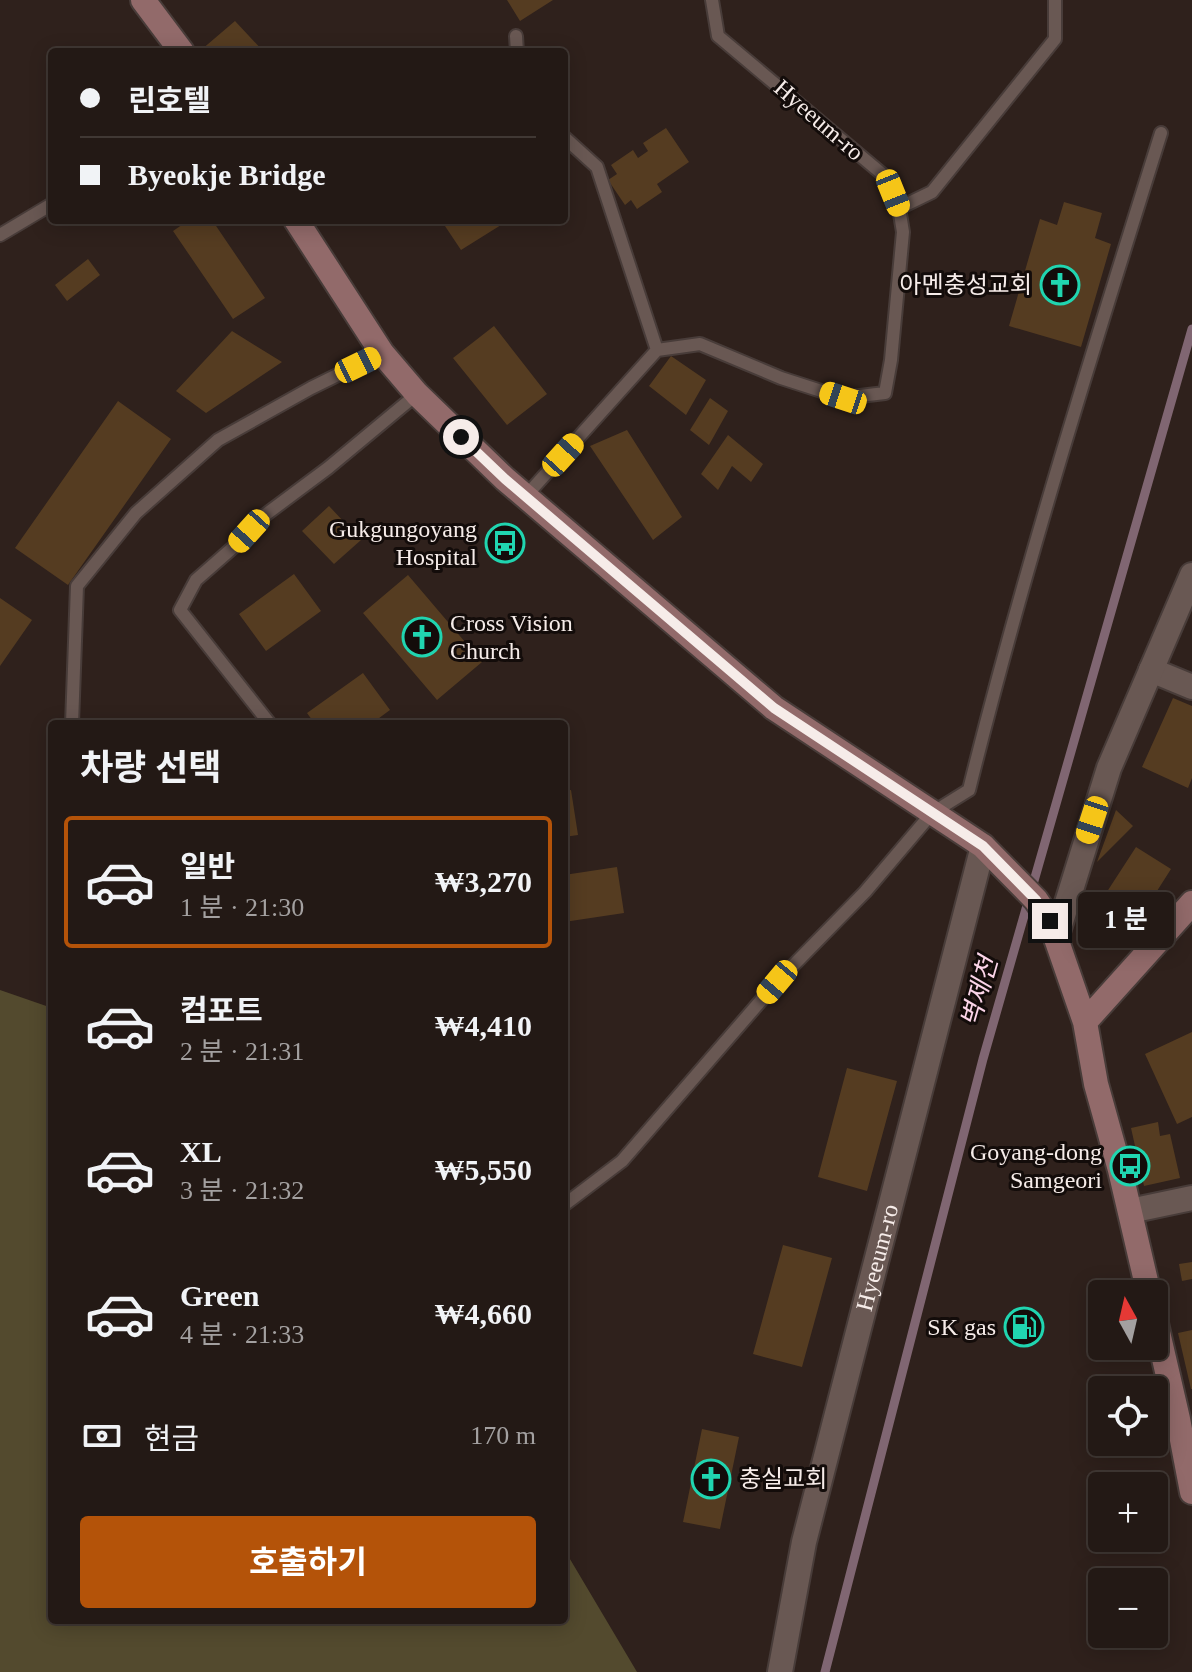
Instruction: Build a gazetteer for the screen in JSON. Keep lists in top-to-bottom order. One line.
{"streets":{"street":["Hyeeum-ro"]},"water":["벽제천"],"places":{"church":["아멘충성교회","Cross Vision Church","충실교회"],"bus stop":["Gukgungoyang Hospital","Goyang-dong Samgeori"],"fuel station":["SK gas"]},"north":"top","page":{"banner":["린호텔","Byeokje Bridge"],"heading":"차량 선택","list":[{"name":"일반","note":"1 분 · 21:30","value":"₩3,270"},{"name":"컴포트","note":"2 분 · 21:31","value":"₩4,410"},{"name":"XL","note":"3 분 · 21:32","value":"₩5,550"},{"name":"Green","note":"4 분 · 21:33","value":"₩4,660"}],"bubble":"1 분","map_buttons":["+","−"],"pay":["현금","170 m"],"buttons":"호출하기"}}
